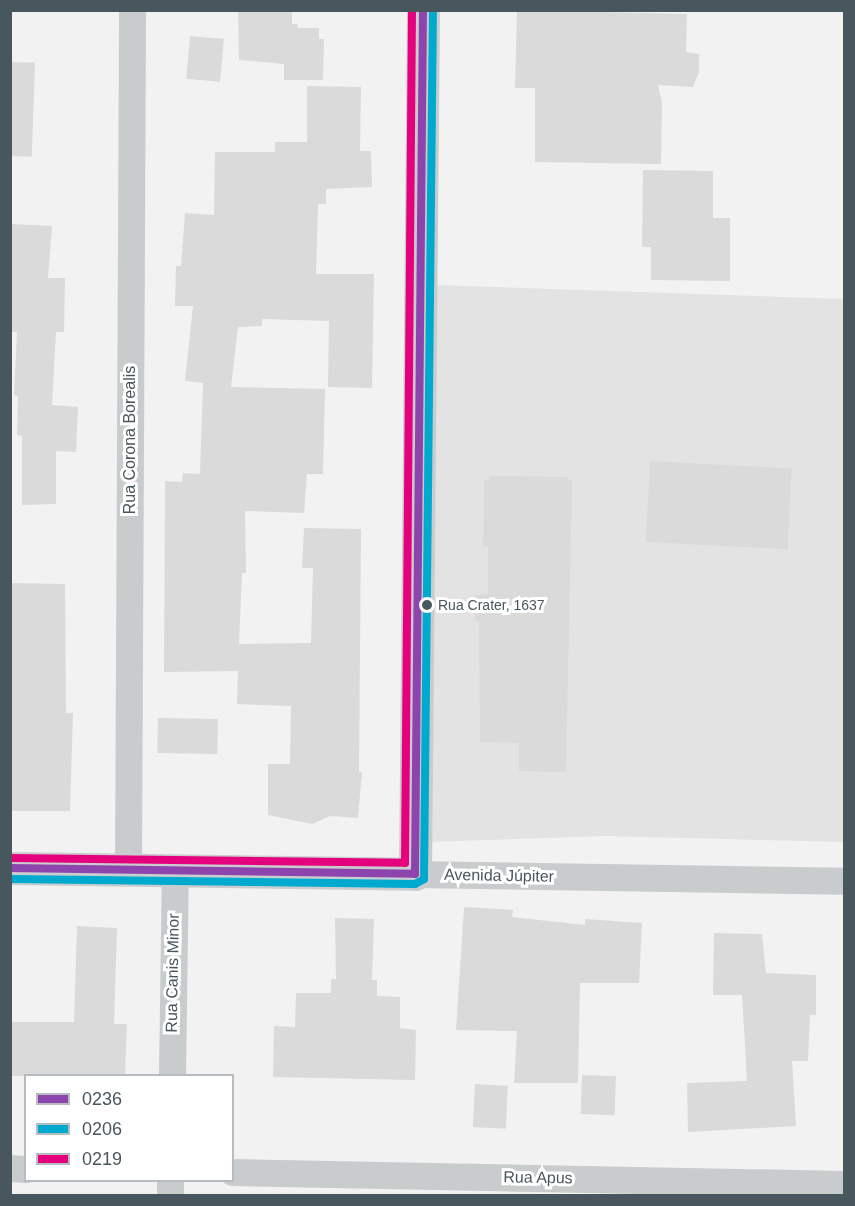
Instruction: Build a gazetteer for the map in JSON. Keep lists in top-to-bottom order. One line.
{"streets":{"main road":["Avenida Júpiter"],"street":["Rua Corona Borealis","Rua Canis Minor","Rua Apus"]},"crossings":[["Rua Corona Borealis","Avenida Júpiter"],["Avenida Júpiter","Rua Canis Minor"]],"places":["Rua Crater, 1637"],"lines":["transit line 0236","transit line 0206","transit line 0219"],"legend":["0236","0206","0219"]}
